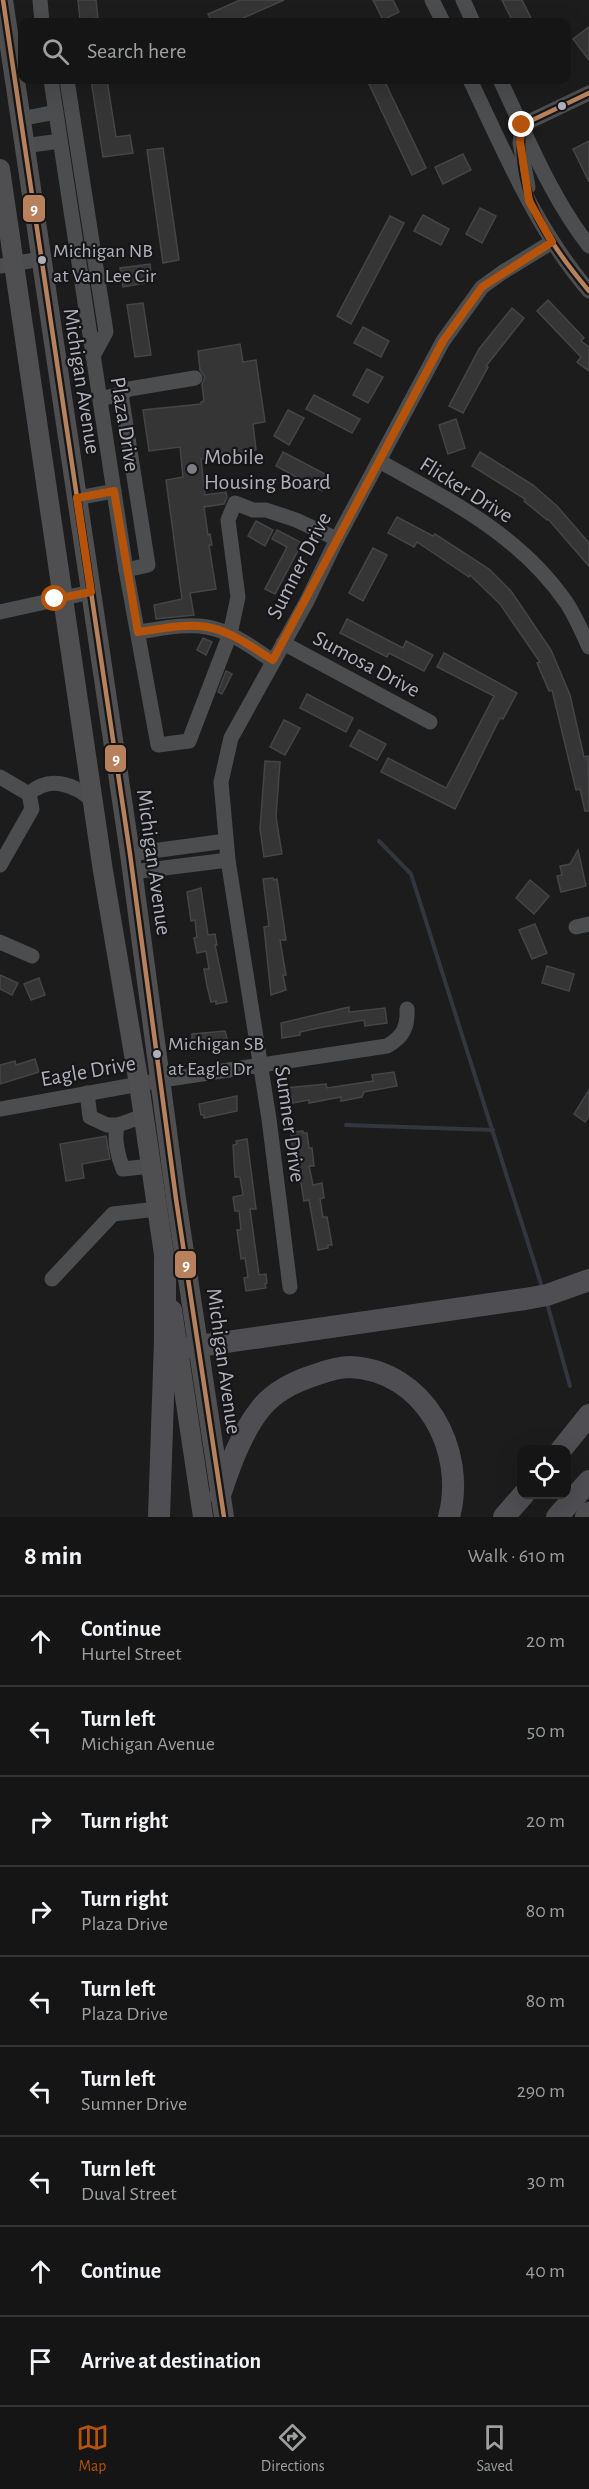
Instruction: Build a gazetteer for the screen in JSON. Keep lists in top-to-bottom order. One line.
{"streets":{"main road":["Michigan Avenue"],"street":["Plaza Drive","Flicker Drive","Sumner Drive","Sumosa Drive","Eagle Drive"]},"crossings":[["Michigan Avenue","Eagle Drive"],["Flicker Drive","Sumner Drive"],["Sumner Drive","Sumosa Drive"],["Sumner Drive","Eagle Drive"]],"places":["Michigan NB at Van Lee Cir","Mobile Housing Board","Michigan SB at Eagle Dr"],"lines":["transit line 9"],"page":{"search":"Search here","heading":["8 min","Walk · 610 m"],"list":[["Continue","Hurtel Street","20 m"],["Turn left","Michigan Avenue","50 m"],["Turn right","20 m"],["Turn right","Plaza Drive","80 m"],["Turn left","Plaza Drive","80 m"],["Turn left","Sumner Drive","290 m"],["Turn left","Duval Street","30 m"],["Continue","40 m"],"Arrive at destination"],"nav":["Map","Directions","Saved"]}}
